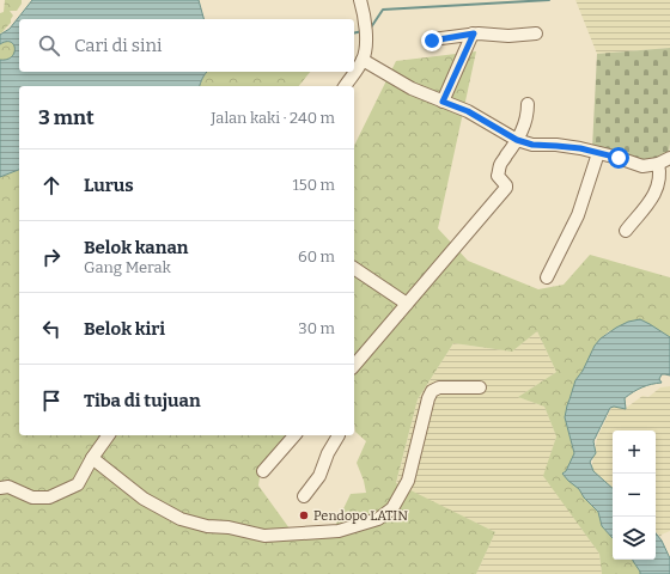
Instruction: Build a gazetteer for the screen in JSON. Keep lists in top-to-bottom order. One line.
{"places":["Pendopo LATIN"],"page":{"search":"Cari di sini","heading":["3 mnt","Jalan kaki · 240 m"],"list":[["Lurus","150 m"],["Belok kanan","Gang Merak","60 m"],["Belok kiri","30 m"],"Tiba di tujuan"],"map_buttons":["+","−"]}}
